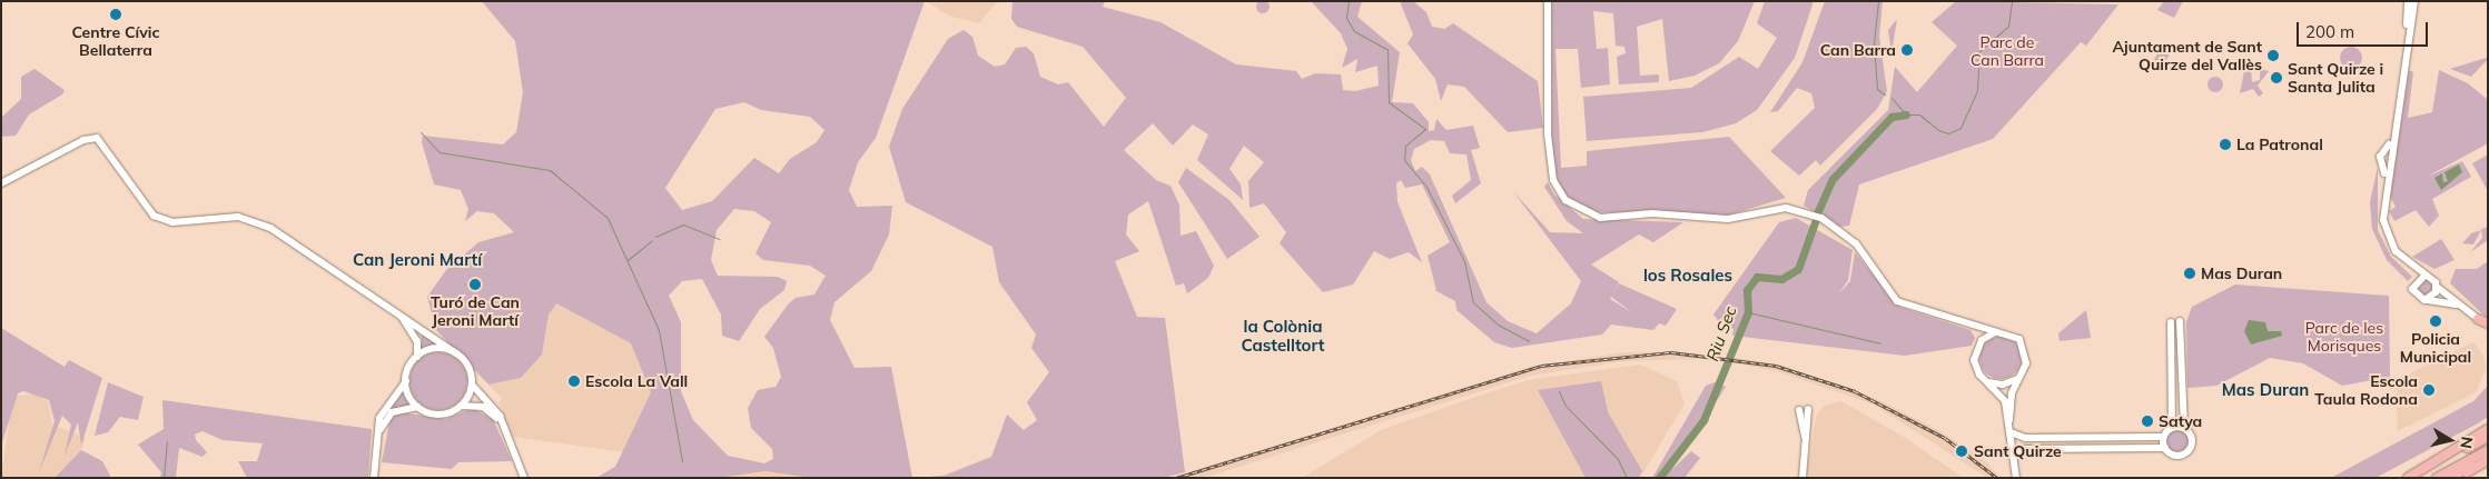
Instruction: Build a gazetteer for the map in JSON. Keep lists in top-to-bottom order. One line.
{"districts":["Can Jeroni Martí","los Rosales","la Colònia Castelltort","Mas Duran"],"water":["Riu Sec"],"parks":["Parc de Can Barra","Parc de les Morisques"],"places":["Centre Cívic Bellaterra","Can Barra","Ajuntament de Sant Quirze del Vallès","Sant Quirze i Santa Julita","La Patronal","Mas Duran","Turó de Can Jeroni Martí","Policia Municipal","Escola La Vall","Escola Taula Rodona","Satya","Sant Quirze"],"scale_bar":"200 m","north":"right"}
